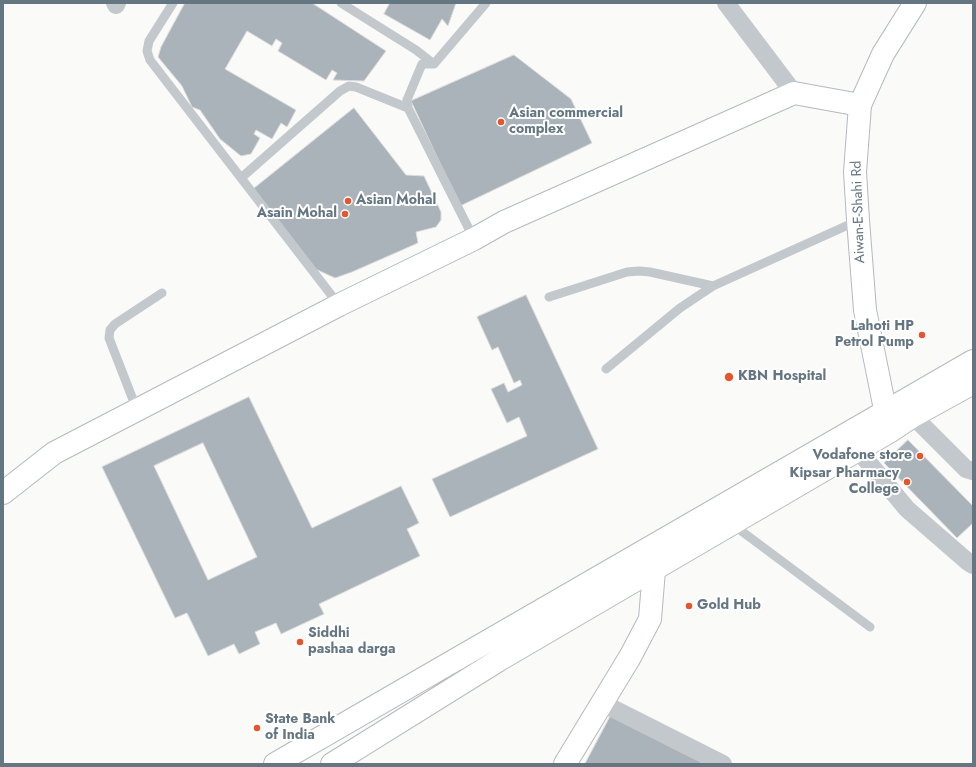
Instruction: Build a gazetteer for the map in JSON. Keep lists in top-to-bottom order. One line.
{"streets":{"main road":["Aiwan-E-Shahi Rd"]},"places":["Asian commercial complex","Asian Mohal","Asain Mohal","Lahoti HP Petrol Pump","KBN Hospital","Vodafone store","Kipsar Pharmacy College","Gold Hub","Siddhi pashaa darga","State Bank of India"]}
